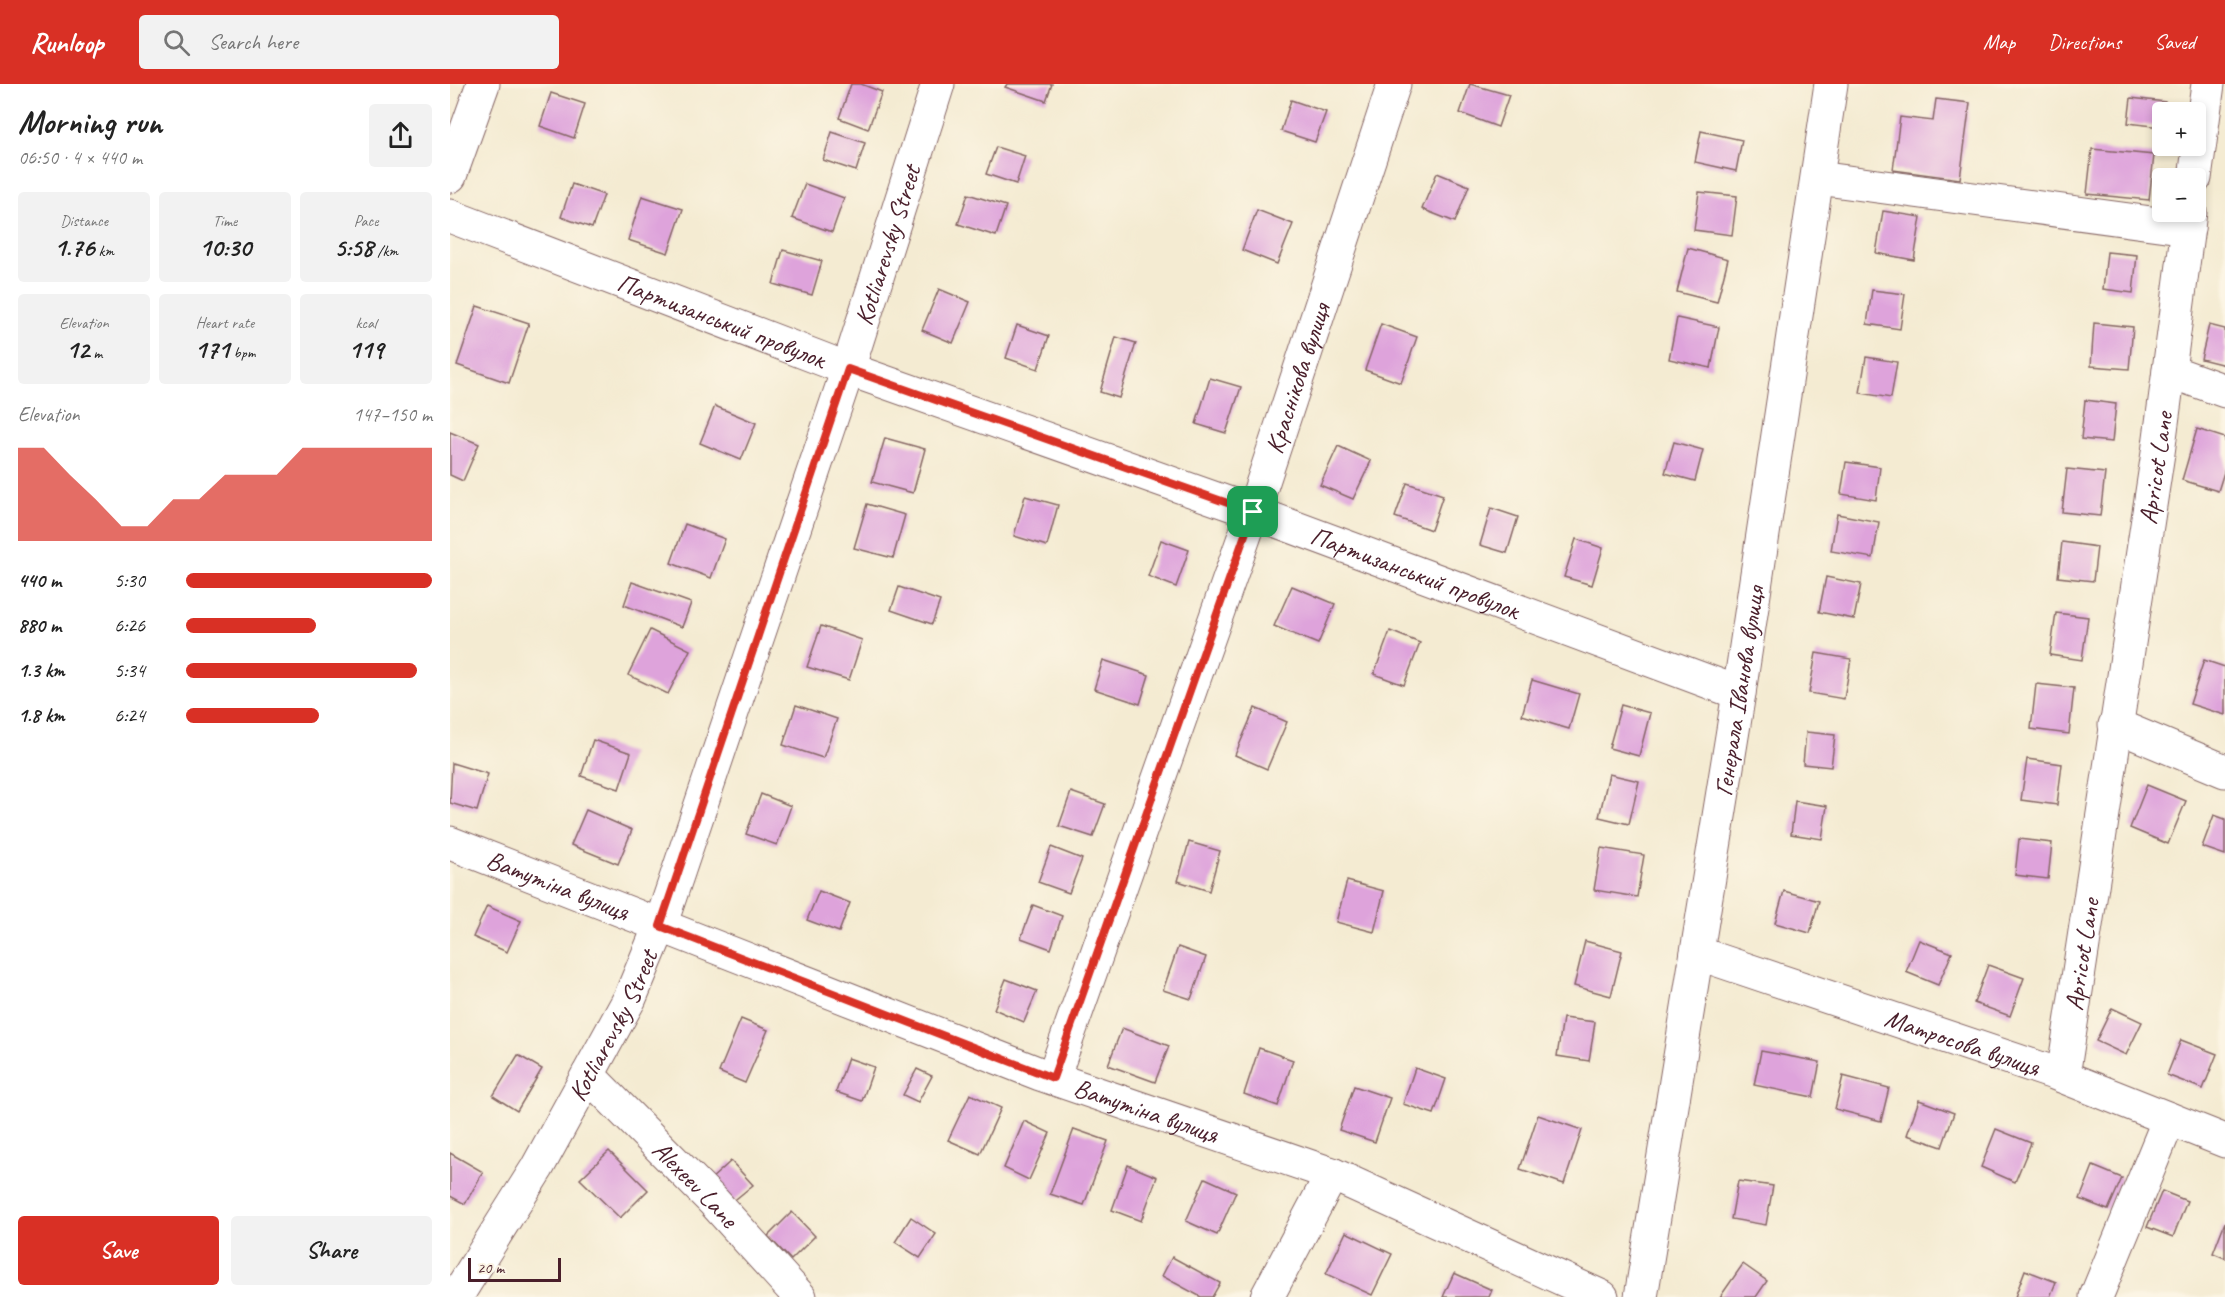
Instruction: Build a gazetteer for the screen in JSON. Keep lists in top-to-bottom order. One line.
{"streets":{"street":["Kotliarevsky Street","Партизанський провулок","Краснікова вулиця","Apricot Lane","Генерала Іванова вулиця","Ватутіна вулиця","Матросова вулиця","Alexeev Lane"]},"crossings":[["Kotliarevsky Street","Партизанський провулок"],["Kotliarevsky Street","Ватутіна вулиця"],["Kotliarevsky Street","Alexeev Lane"],["Партизанський провулок","Краснікова вулиця"],["Партизанський провулок","Генерала Іванова вулиця"],["Краснікова вулиця","Ватутіна вулиця"],["Apricot Lane","Матросова вулиця"],["Генерала Іванова вулиця","Матросова вулиця"]],"scale_bar":"20 m","page":{"header":"Runloop","search":"Search here","nav":["Map","Directions","Saved"],"heading":["Morning run","06:50 · 4 × 440 m"],"map_buttons":["+","−"],"stats":[["Distance","1.76 km"],["Time","10:30"],["Pace","5:58 /km"],["Elevation","12 m"],["Heart rate","171 bpm"],["kcal","119"]],"chart":["Elevation","147–150 m"],"list":[{"name":"440 m","note":"5:30"},{"name":"880 m","note":"6:26"},{"name":"1.3 km","note":"5:34"},{"name":"1.8 km","note":"6:24"}],"buttons":["Save","Share"],"scale":"20 m"}}
